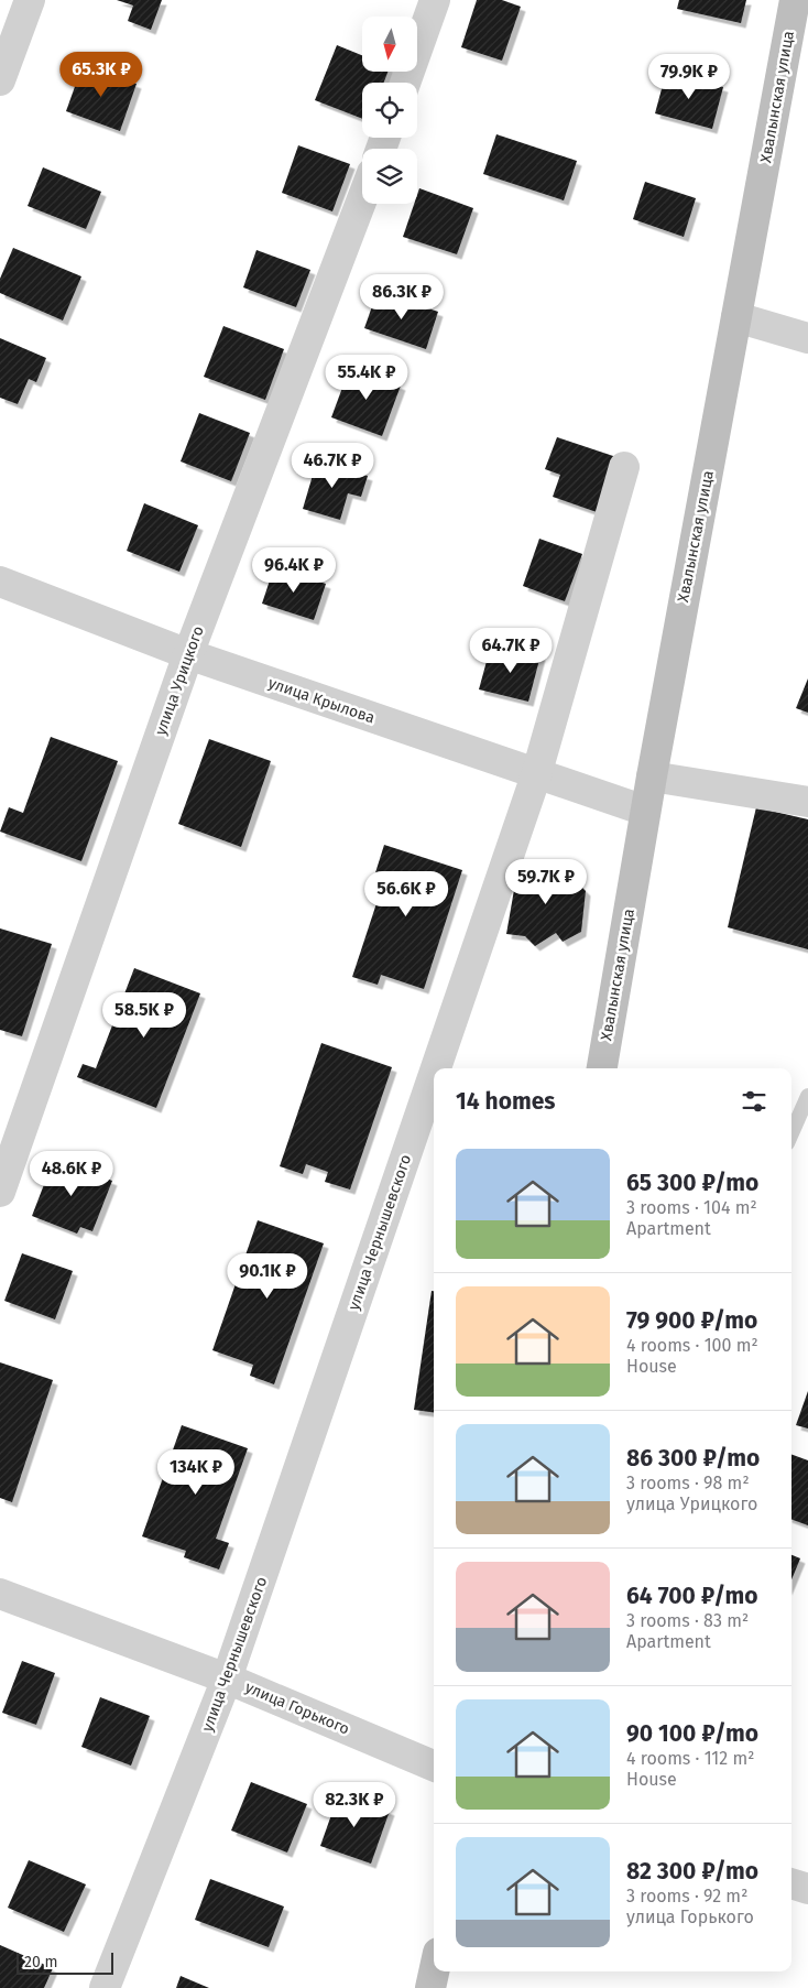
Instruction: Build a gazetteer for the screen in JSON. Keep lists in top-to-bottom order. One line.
{"streets":{"street":["Хвалынская улица","улица Урицкого","улица Крылова","улица Чернышевского","улица Горького"]},"crossings":[["Хвалынская улица","улица Крылова"],["улица Урицкого","улица Крылова"],["улица Крылова","улица Чернышевского"],["улица Чернышевского","улица Горького"]],"scale_bar":"20 m","north":"bottom","page":{"price":["65.3K ₽","79.9K ₽","86.3K ₽","55.4K ₽","46.7K ₽","96.4K ₽","64.7K ₽","59.7K ₽","56.6K ₽","58.5K ₽","48.6K ₽","90.1K ₽","134K ₽","82.3K ₽"],"heading":"14 homes","list":[{"name":"65 300 ₽/mo","note":"3 rooms · 104 m² · Apartment"},{"name":"79 900 ₽/mo","note":"4 rooms · 100 m² · House"},{"name":"86 300 ₽/mo","note":"3 rooms · 98 m² · улица Урицкого"},{"name":"64 700 ₽/mo","note":"3 rooms · 83 m² · Apartment"},{"name":"90 100 ₽/mo","note":"4 rooms · 112 m² · House"},{"name":"82 300 ₽/mo","note":"3 rooms · 92 m² · улица Горького"}],"scale":"20 m"}}
